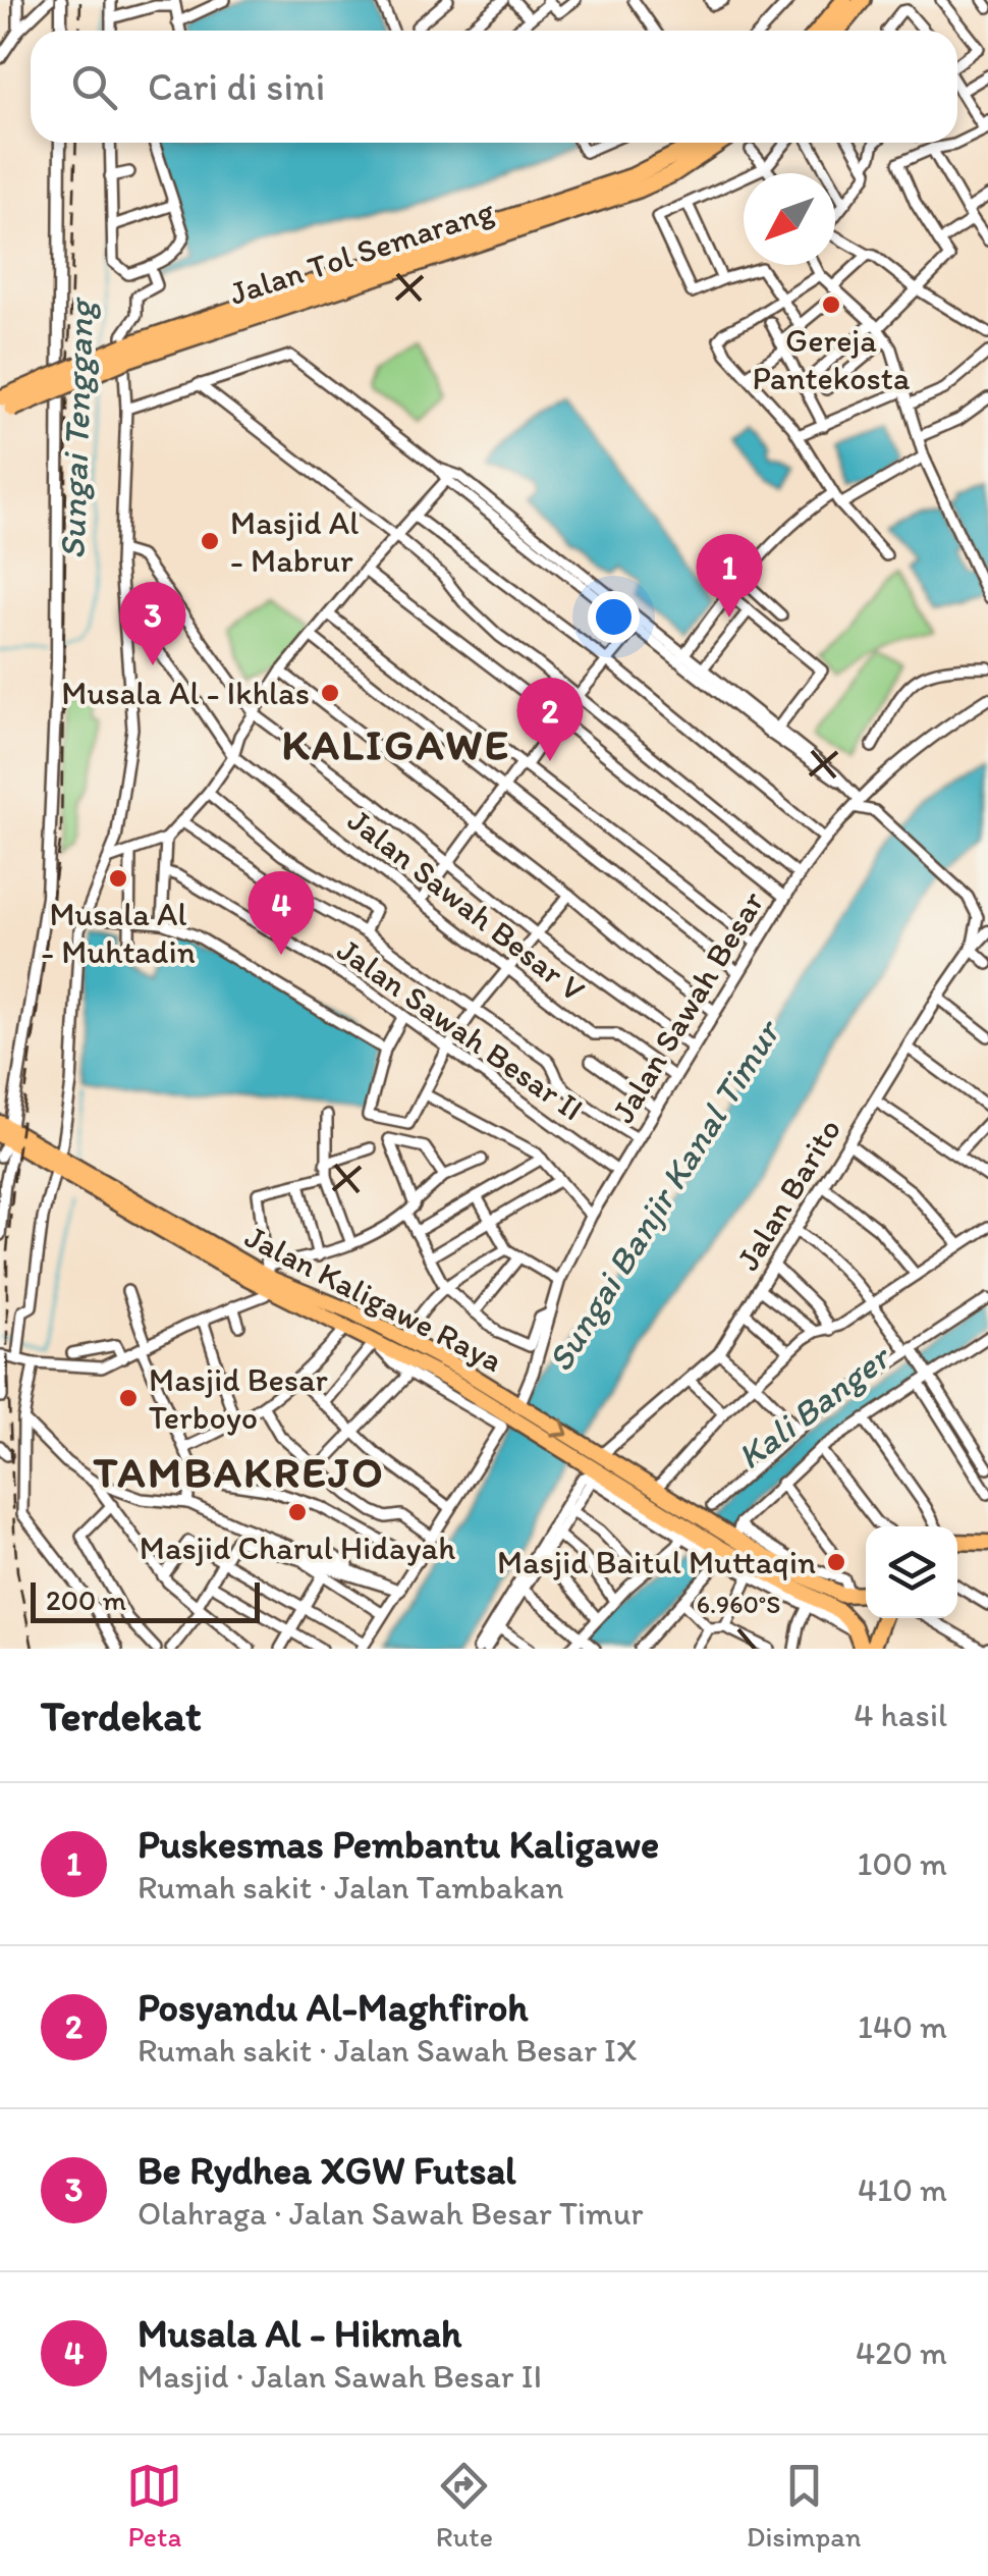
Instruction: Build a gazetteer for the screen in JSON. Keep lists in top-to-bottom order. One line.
{"streets":{"highway":["Jalan Tol Semarang","Jalan Kaligawe Raya"],"street":["Jalan Sawah Besar V","Jalan Sawah Besar","Jalan Sawah Besar II","Jalan Barito"]},"crossings":[["Jalan Sawah Besar V","Jalan Sawah Besar"],["Jalan Sawah Besar","Jalan Sawah Besar II"],["Jalan Sawah Besar","Jalan Kaligawe Raya"],["Jalan Barito","Jalan Kaligawe Raya"]],"districts":["KALIGAWE","TAMBAKREJO"],"water":["Sungai Tenggang","Sungai Banjir Kanal Timur","Kali Banger"],"places":["Gereja Pantekosta","Masjid Al - Mabrur","Musala Al - Ikhlas","Musala Al - Muhtadin","Masjid Besar Terboyo","Masjid Charul Hidayah","Masjid Baitul Muttaqin"],"scale_bar":"200 m","north":"bottom left","page":{"search":"Cari di sini","pins":["1","3","2","4"],"scale":"200 m","heading":["Terdekat","4 hasil"],"list":[{"mark":"1","name":"Puskesmas Pembantu Kaligawe","note":"Rumah sakit · Jalan Tambakan","value":"100 m"},{"mark":"2","name":"Posyandu Al-Maghfiroh","note":"Rumah sakit · Jalan Sawah Besar IX","value":"140 m"},{"mark":"3","name":"Be Rydhea XGW Futsal","note":"Olahraga · Jalan Sawah Besar Timur","value":"410 m"},{"mark":"4","name":"Musala Al - Hikmah","note":"Masjid · Jalan Sawah Besar II","value":"420 m"}],"nav":["Peta","Rute","Disimpan"]},"coordinates":["6.960°S"]}
